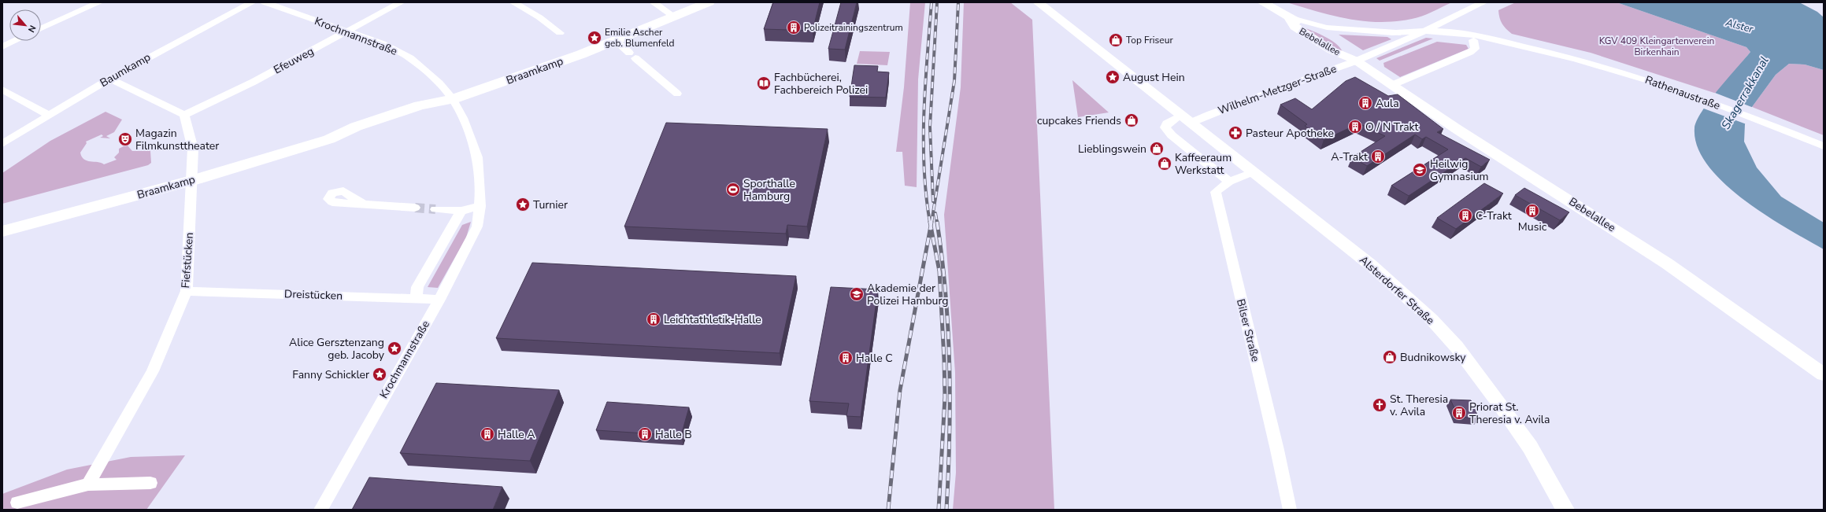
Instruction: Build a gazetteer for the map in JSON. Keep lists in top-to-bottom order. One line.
{"streets":{"main road":["Braamkamp"],"street":["Krochmannstraße","Bebelallee","Efeuweg","Baumkamp","Wilhelm-Metzger-Straße","Rathenaustraße","Fiefstücken","Alsterdorfer Straße","Dreistücken","Bilser Straße"]},"crossings":[["Krochmannstraße","Efeuweg"],["Krochmannstraße","Braamkamp"],["Krochmannstraße","Dreistücken"],["Bebelallee","Wilhelm-Metzger-Straße"],["Efeuweg","Fiefstücken"],["Braamkamp","Fiefstücken"],["Wilhelm-Metzger-Straße","Rathenaustraße"],["Wilhelm-Metzger-Straße","Alsterdorfer Straße"],["Fiefstücken","Dreistücken"],["Alsterdorfer Straße","Bilser Straße"]],"water":["Alster","Skagerrakkanal"],"parks":["KGV 409 Kleingartenverein Birkenhain"],"places":{"building":["Polizeitrainingszentrum","Aula","O / N Trakt","A-Trakt","Music","C-Trakt","Leichtathletik-Halle","Halle C","Priorat St. Theresia v. Avila","Halle A","Halle B"],"place":["Emilie Ascher geb. Blumenfeld","August Hein","Turnier","Alice Gersztenzang geb. Jacoby","Fanny Schickler"],"shop":["Top Friseur","cupcakes Friends","Lieblingswein","Kaffeeraum Werkstatt","Budnikowsky"],"library":["Fachbücherei, Fachbereich Polizei"],"pharmacy":["Pasteur Apotheke"],"theatre":["Magazin Filmkunsttheater"],"school or university":["Heilwig Gymnasium","Akademie der Polizei Hamburg"],"sports":["Sporthalle Hamburg"],"church":["St. Theresia v. Avila"]},"north":"bottom right"}
